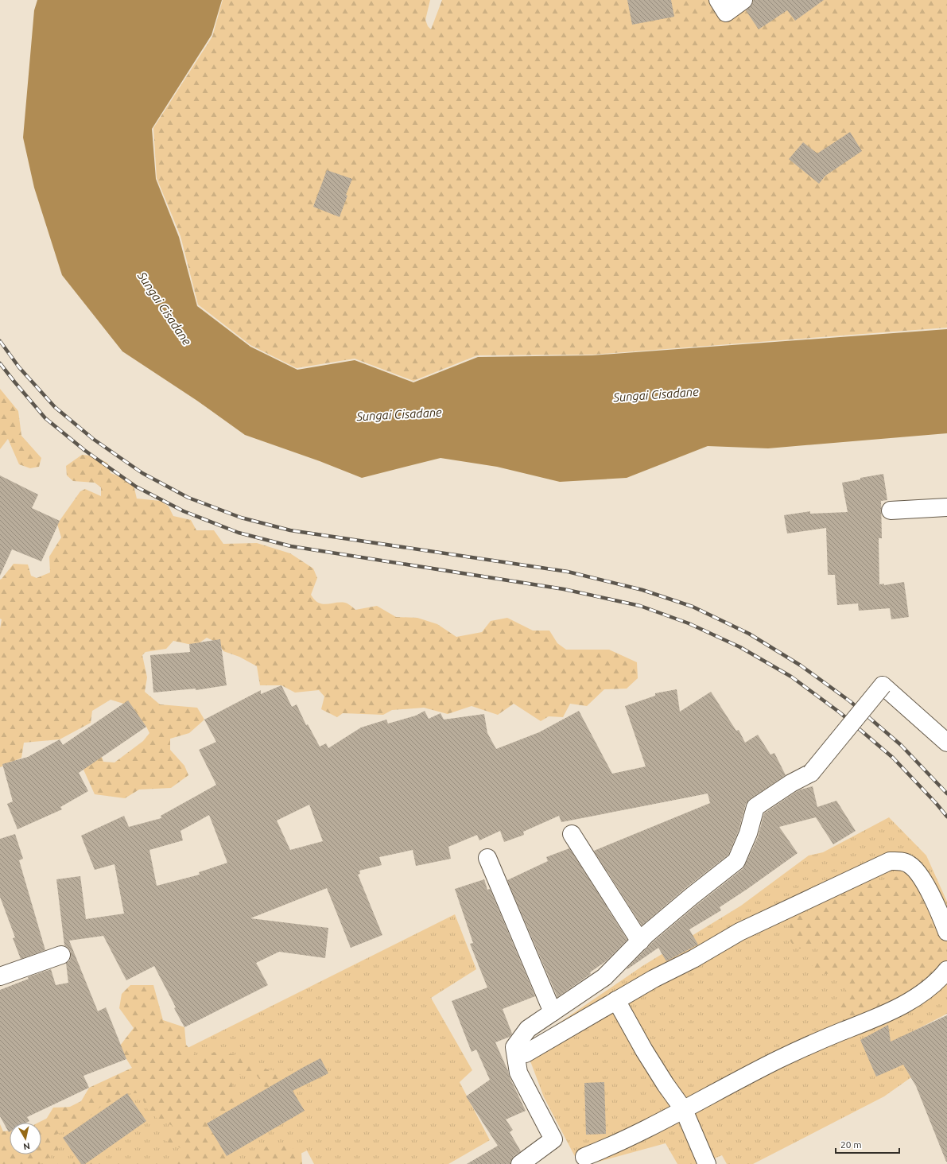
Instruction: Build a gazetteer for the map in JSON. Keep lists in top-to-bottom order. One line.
{"water":["Sungai Cisadane"],"scale_bar":"20 m","north":"bottom"}
